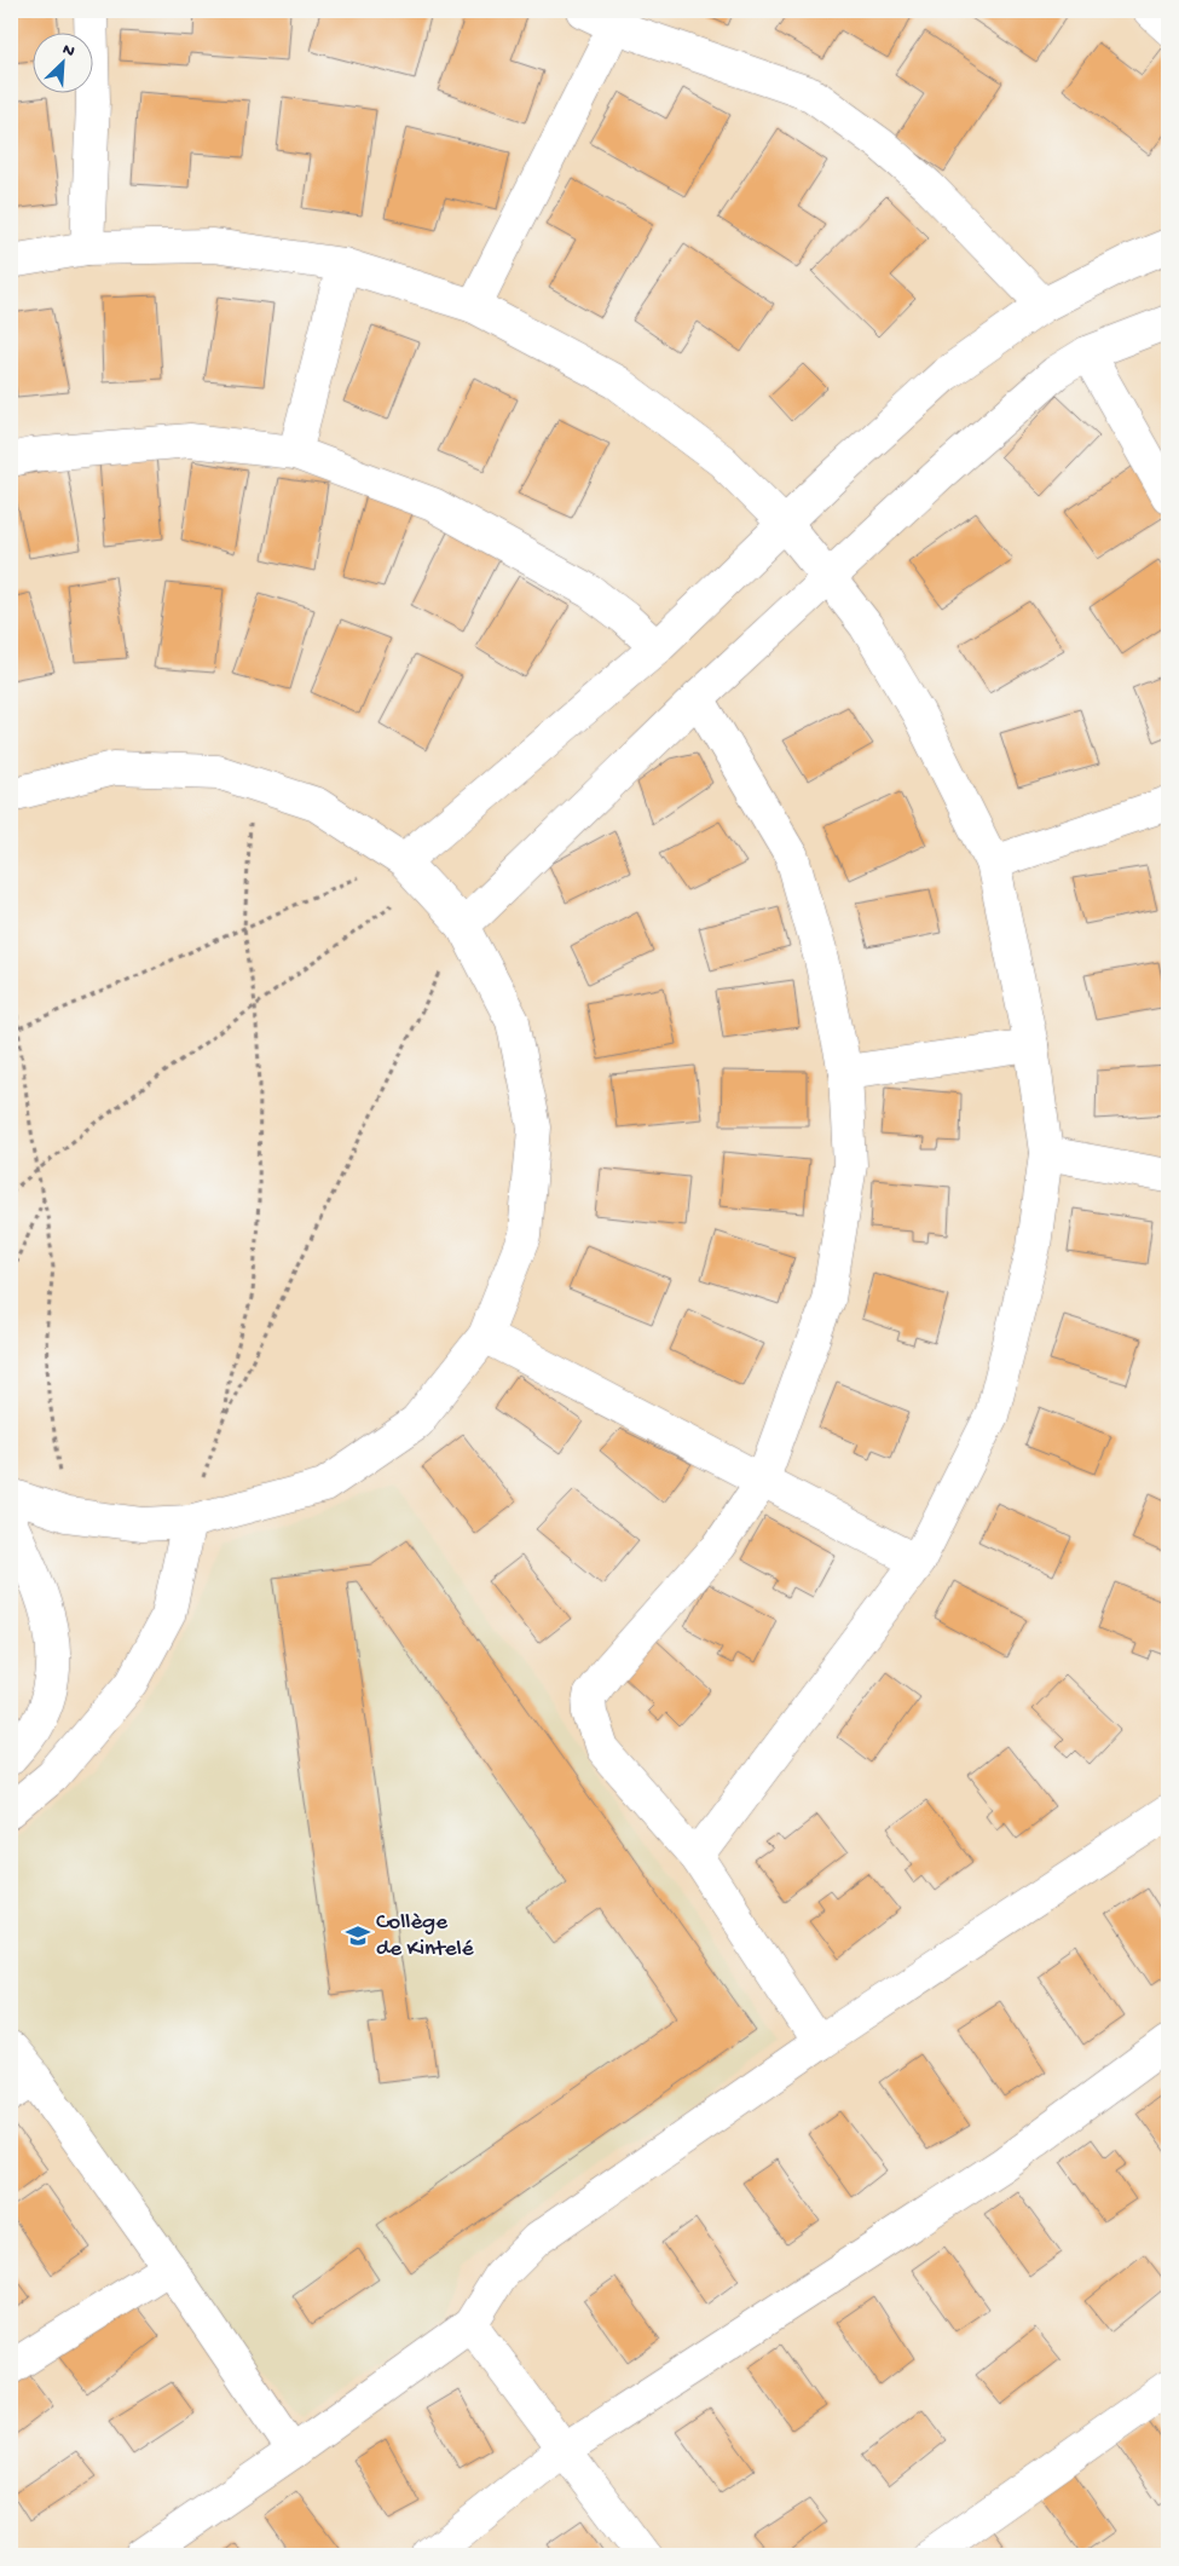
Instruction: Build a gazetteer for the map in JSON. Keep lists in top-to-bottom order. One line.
{"places":{"school or university":["Collège de Kintelé"]},"north":"top right"}
